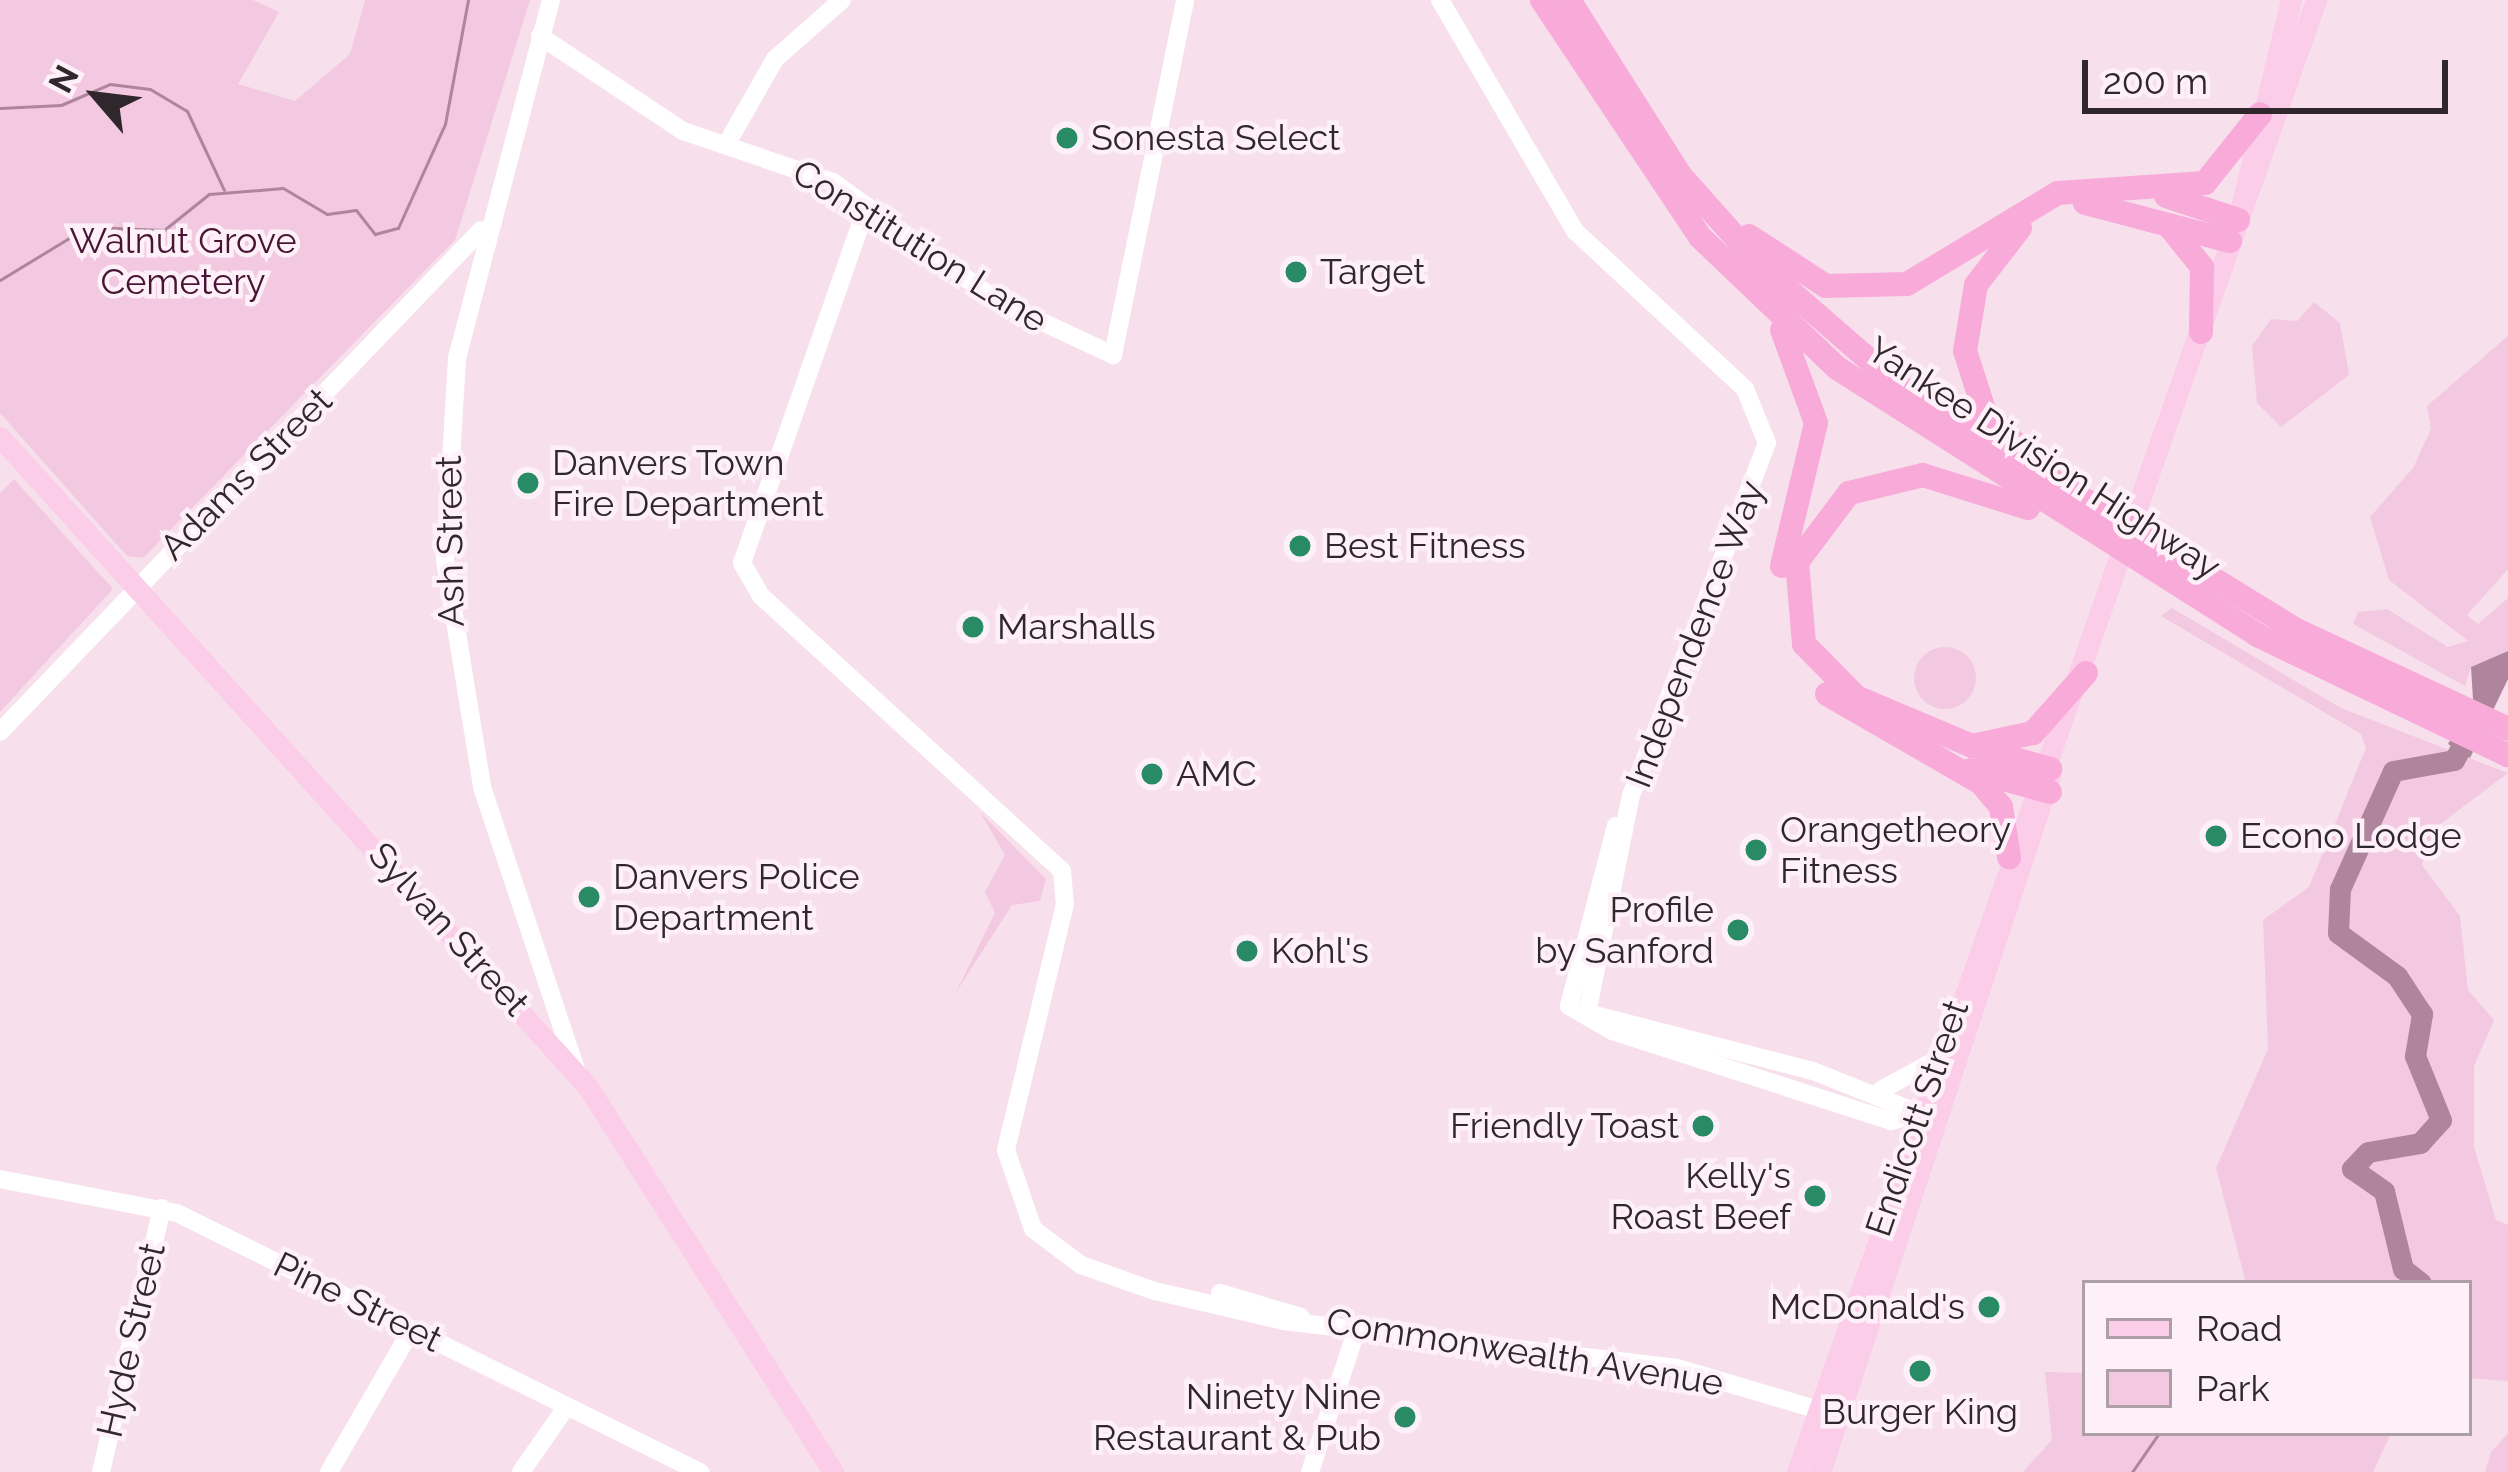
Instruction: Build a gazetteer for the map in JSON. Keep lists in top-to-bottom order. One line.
{"streets":{"highway":["Yankee Division Highway"],"main road":["Sylvan Street","Endicott Street"],"street":["Constitution Lane","Adams Street","Ash Street","Independence Way","Pine Street","Hyde Street","Commonwealth Avenue"]},"crossings":[["Constitution Lane","Ash Street"],["Constitution Lane","Commonwealth Avenue"],["Adams Street","Ash Street"],["Adams Street","Sylvan Street"],["Ash Street","Sylvan Street"],["Endicott Street","Commonwealth Avenue"],["Pine Street","Hyde Street"]],"parks":["Walnut Grove Cemetery"],"places":["Sonesta Select","Target","Danvers Town Fire Department","Best Fitness","Marshalls","AMC","Econo Lodge","Orangetheory Fitness","Danvers Police Department","Profile by Sanford","Kohl's","Friendly Toast","Kelly's Roast Beef","McDonald's","Burger King","Ninety Nine Restaurant & Pub"],"legend":["Road","Park"],"scale_bar":"200 m","north":"top left"}
